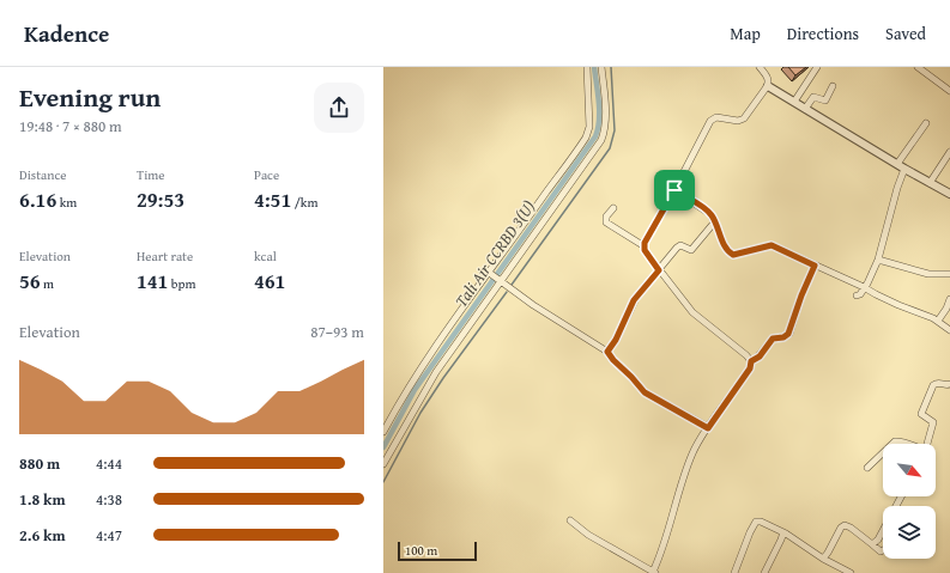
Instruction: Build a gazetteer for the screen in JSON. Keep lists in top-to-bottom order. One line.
{"water":["Tali Air CCRBD 3(U)"],"scale_bar":"100 m","north":"bottom right","page":{"header":"Kadence","nav":["Map","Directions","Saved"],"heading":["Evening run","19:48 · 7 × 880 m"],"stats":[["Distance","6.16 km"],["Time","29:53"],["Pace","4:51 /km"],["Elevation","56 m"],["Heart rate","141 bpm"],["kcal","461"]],"chart":["Elevation","87–93 m"],"list":[{"name":"880 m","note":"4:44"},{"name":"1.8 km","note":"4:38"},{"name":"2.6 km","note":"4:47"}],"scale":"100 m"}}
